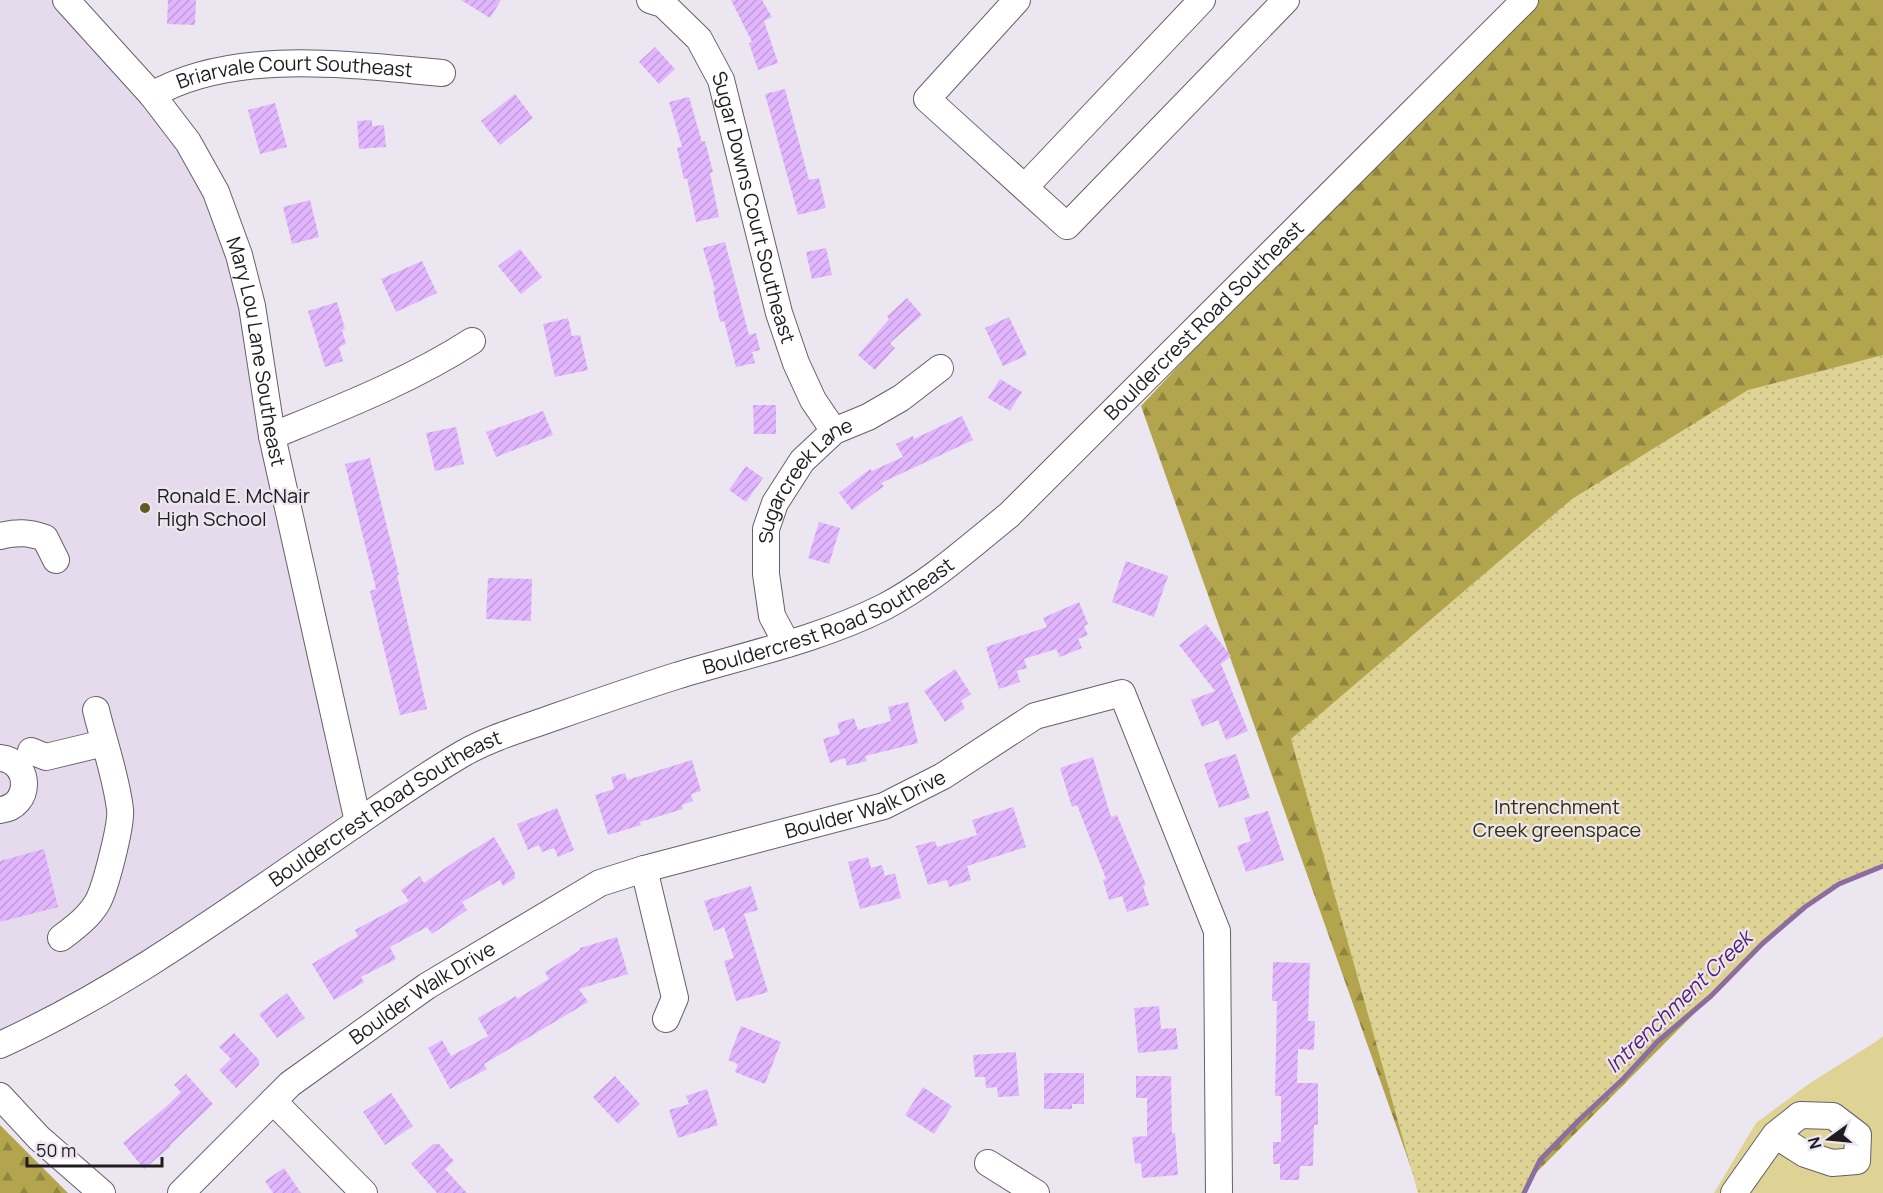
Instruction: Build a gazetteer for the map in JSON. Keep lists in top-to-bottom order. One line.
{"streets":{"street":["Briarvale Court Southeast","Sugar Downs Court Southeast","Bouldercrest Road Southeast","Mary Lou Lane Southeast","Sugarcreek Lane","Boulder Walk Drive"]},"crossings":[["Briarvale Court Southeast","Mary Lou Lane Southeast"],["Sugar Downs Court Southeast","Sugarcreek Lane"],["Bouldercrest Road Southeast","Mary Lou Lane Southeast"],["Bouldercrest Road Southeast","Sugarcreek Lane"]],"water":["Intrenchment Creek"],"parks":["Intrenchment Creek greenspace"],"places":["Ronald E. McNair High School"],"scale_bar":"50 m","north":"left"}
